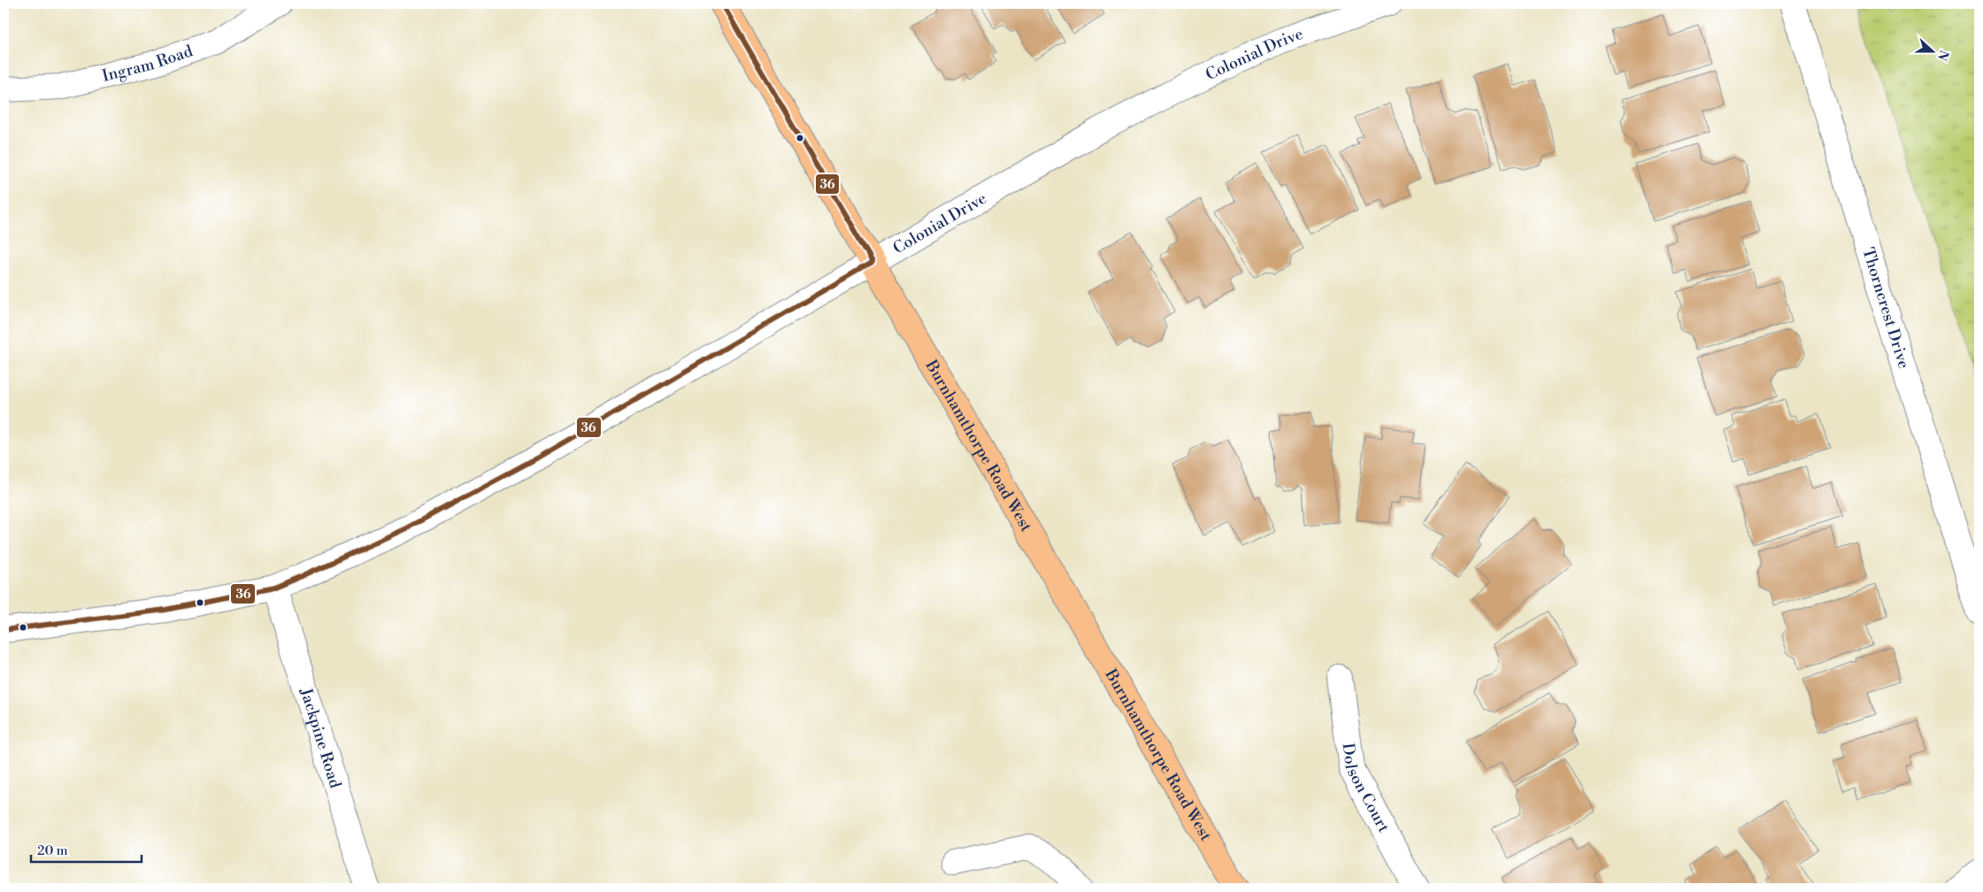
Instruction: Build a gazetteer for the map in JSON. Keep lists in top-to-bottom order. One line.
{"streets":{"main road":["Burnhamthorpe Road West"],"street":["Colonial Drive","Ingram Road","Thorncrest Drive","Jackpine Road","Dolson Court"]},"crossings":[["Colonial Drive","Burnhamthorpe Road West"],["Colonial Drive","Jackpine Road"]],"lines":["transit line 36"],"scale_bar":"20 m","north":"right"}
